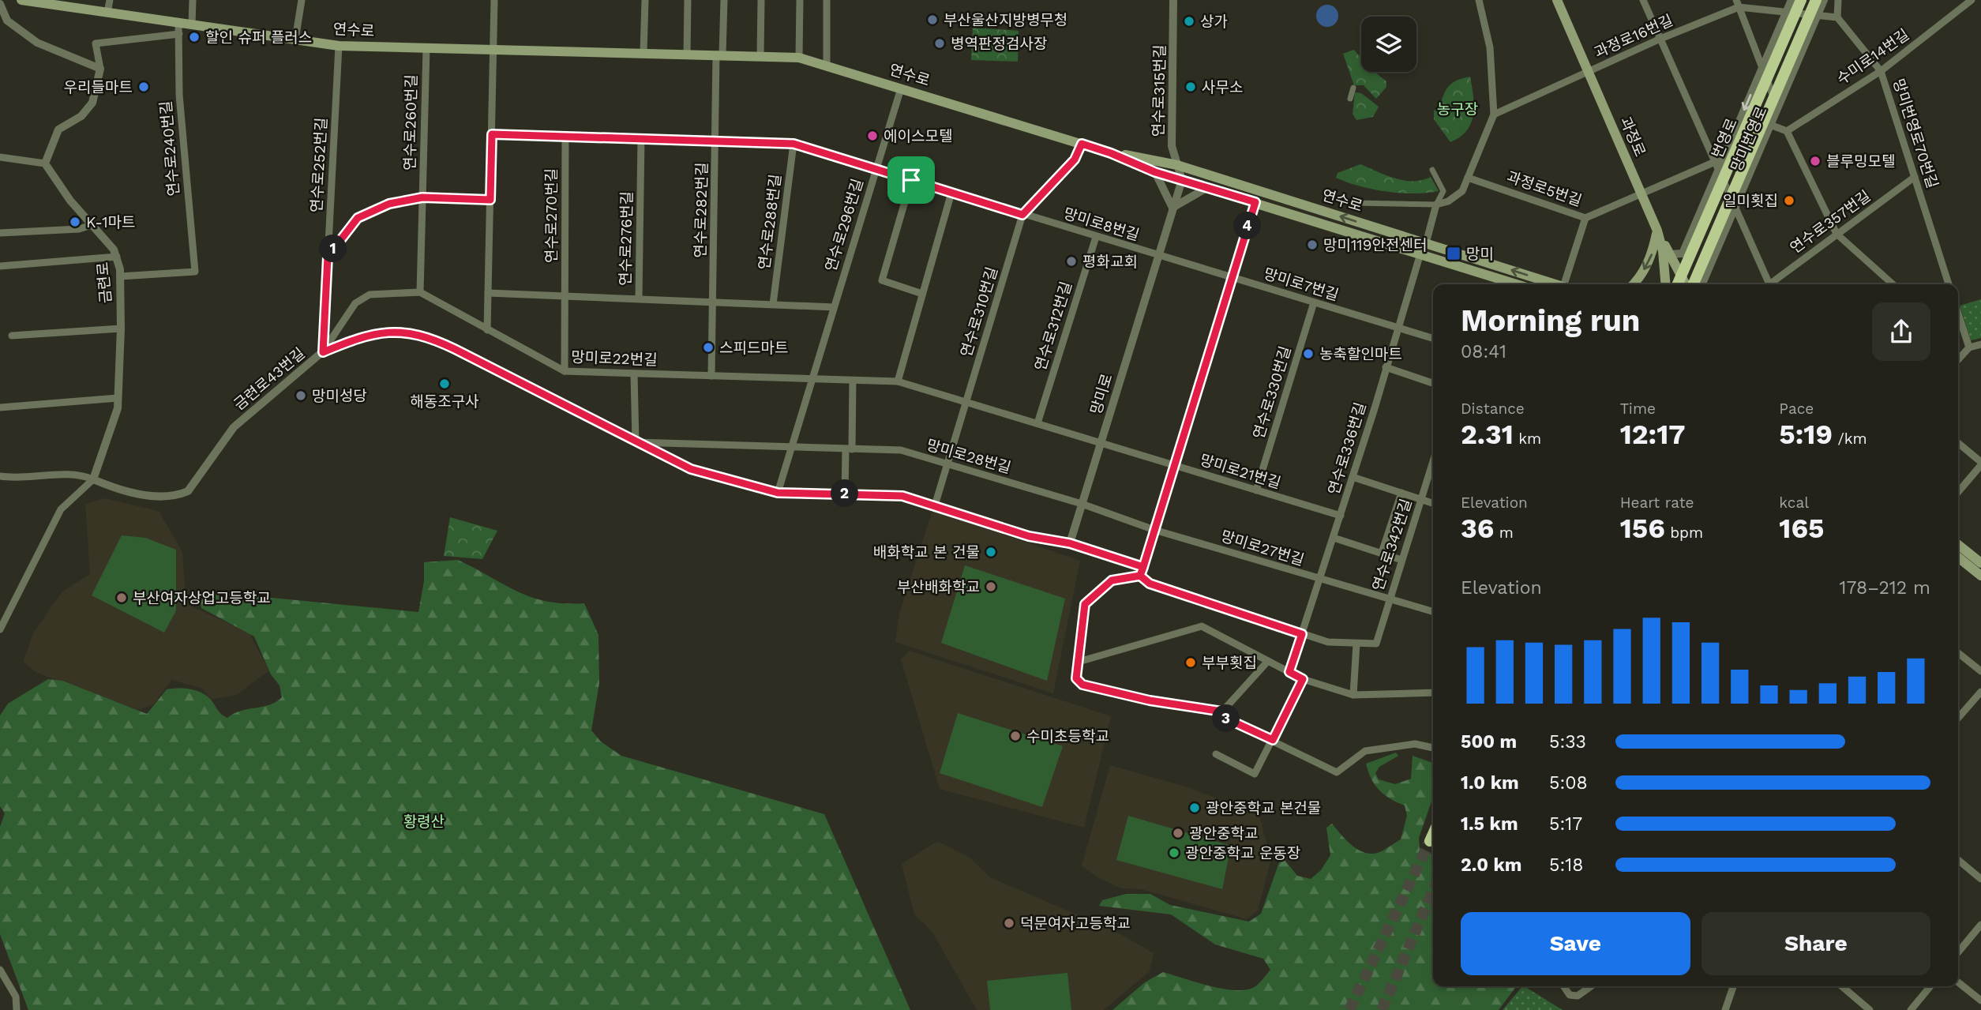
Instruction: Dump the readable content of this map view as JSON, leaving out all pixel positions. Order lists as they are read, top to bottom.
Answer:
{
  "streets": {
    "highway": ["번영로"],
    "main road": ["연수로", "과정로"],
    "street": [
      "과정로16번길",
      "수미로14번길",
      "연수로315번길",
      "연수로260번길",
      "망미번영로70번길",
      "망미번영로",
      "연수로240번길",
      "연수로252번길",
      "과정로5번길",
      "연수로282번길",
      "연수로270번길",
      "연수로288번길",
      "연수로357번길",
      "망미로8번길",
      "연수로296번길",
      "연수로276번길",
      "금련로",
      "망미로7번길",
      "연수로310번길",
      "연수로312번길",
      "망미로22번길",
      "금련로43번길",
      "연수로330번길",
      "망미로",
      "연수로336번길",
      "망미로28번길",
      "망미로21번길",
      "연수로342번길",
      "망미로27번길"
    ]
  },
  "crossings": [
    ["연수로", "연수로315번길"],
    ["연수로", "연수로260번길"],
    ["연수로", "연수로240번길"],
    ["연수로", "연수로252번길"],
    ["연수로", "과정로5번길"],
    ["연수로", "연수로282번길"],
    ["연수로", "연수로296번길"],
    ["연수로", "연수로310번길"],
    ["연수로", "망미로"],
    ["연수로", "연수로336번길"],
    ["과정로16번길", "과정로"],
    ["과정로16번길", "망미번영로"],
    ["수미로14번길", "망미번영로70번길"],
    ["연수로315번길", "망미로"],
    ["연수로260번길", "망미로22번길"],
    ["망미번영로70번길", "연수로357번길"],
    ["과정로", "과정로5번길"],
    ["망미번영로", "과정로5번길"],
    ["연수로240번길", "금련로"],
    ["연수로252번길", "금련로43번길"],
    ["연수로282번길", "망미로8번길"],
    ["연수로282번길", "망미로22번길"],
    ["연수로270번길", "망미로8번길"],
    ["연수로270번길", "연수로276번길"],
    ["연수로270번길", "망미로22번길"],
    ["연수로288번길", "망미로8번길"],
    ["망미로8번길", "연수로296번길"],
    ["망미로8번길", "연수로276번길"],
    ["망미로8번길", "망미로7번길"],
    ["망미로8번길", "연수로310번길"],
    ["망미로8번길", "연수로312번길"],
    ["망미로8번길", "망미로"],
    ["연수로296번길", "망미로22번길"],
    ["연수로296번길", "금련로43번길"],
    ["연수로296번길", "망미로28번길"],
    ["금련로", "금련로43번길"],
    ["망미로7번길", "연수로330번길"],
    ["망미로7번길", "망미로"],
    ["망미로7번길", "연수로336번길"],
    ["연수로310번길", "망미로22번길"],
    ["연수로310번길", "금련로43번길"],
    ["연수로310번길", "망미로28번길"],
    ["연수로312번길", "망미로22번길"],
    ["망미로22번길", "망미로"],
    ["망미로22번길", "망미로21번길"],
    ["금련로43번길", "망미로"],
    ["금련로43번길", "망미로28번길"],
    ["연수로330번길", "망미로21번길"],
    ["망미로", "망미로28번길"],
    ["망미로", "망미로21번길"],
    ["망미로", "망미로27번길"],
    ["연수로336번길", "망미로21번길"],
    ["연수로336번길", "망미로27번길"],
    ["망미로28번길", "망미로27번길"],
    ["연수로342번길", "망미로27번길"]
  ],
  "parks": ["농구장", "황령산"],
  "places": {
    "other": [
      "부산울산지방병무청",
      "상가",
      "할인 슈퍼 플러스",
      "병역판정검사장",
      "우리들마트",
      "사무소",
      "에이스모텔",
      "블루밍모텔",
      "일미횟집",
      "K-1마트",
      "망미119안전센터",
      "평화교회",
      "스피드마트",
      "농축할인마트",
      "해동조구사",
      "망미성당",
      "배화학교 본 건물",
      "부산배화학교",
      "부산여자상업고등학교",
      "부부횟집",
      "수미초등학교",
      "광안중학교 본건물",
      "광안중학교",
      "광안중학교 운동장",
      "덕문여자고등학교"
    ],
    "transit": ["망미"]
  },
  "page": {
    "pins": [
      "4",
      "1",
      "2",
      "3"
    ],
    "heading": ["Morning run", "08:41"],
    "stats": [
      ["Distance", "2.31 km"],
      ["Time", "12:17"],
      ["Pace", "5:19 /km"],
      ["Elevation", "36 m"],
      ["Heart rate", "156 bpm"],
      ["kcal", "165"]
    ],
    "chart": ["Elevation", "178–212 m"],
    "list": [
      {
        "name": "500 m",
        "note": "5:33"
      },
      {
        "name": "1.0 km",
        "note": "5:08"
      },
      {
        "name": "1.5 km",
        "note": "5:17"
      },
      {
        "name": "2.0 km",
        "note": "5:18"
      }
    ],
    "buttons": ["Save", "Share"]
  }
}
